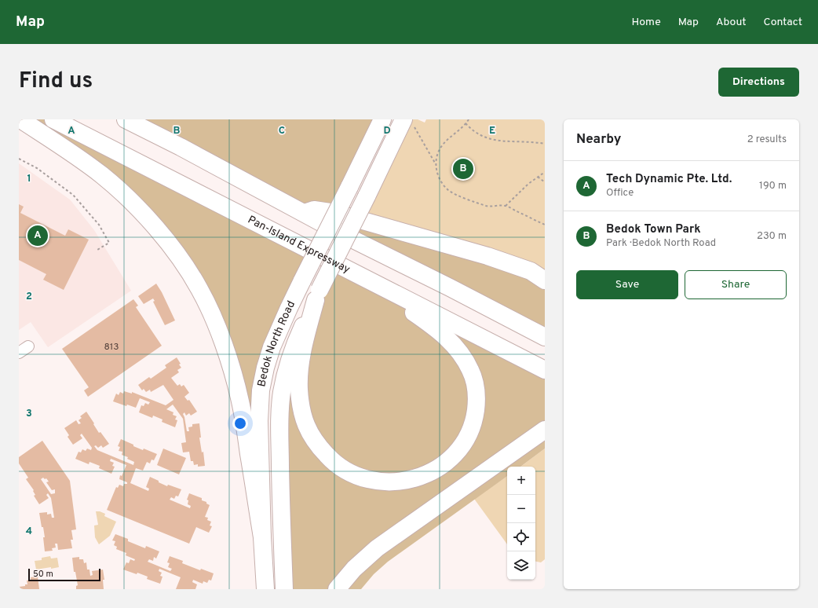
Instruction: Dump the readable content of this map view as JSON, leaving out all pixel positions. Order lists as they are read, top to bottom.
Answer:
{
  "streets": {
    "main road": ["Pan-Island Expressway", "Bedok North Road"]
  },
  "house_numbers": ["813"],
  "scale_bar": "50 m",
  "page": {
    "header": "Map",
    "nav": [
      "Home",
      "Map",
      "About",
      "Contact"
    ],
    "title": "Find us",
    "buttons": [
      "Directions",
      ["Save", "Share"]
    ],
    "heading": ["Nearby", "2 results"],
    "pins": ["B", "A"],
    "list": [
      {
        "mark": "A",
        "name": "Tech Dynamic Pte. Ltd.",
        "note": "Office",
        "value": "190 m"
      },
      {
        "mark": "B",
        "name": "Bedok Town Park",
        "note": "Park · Bedok North Road",
        "value": "230 m"
      }
    ],
    "map_buttons": ["+", "−"],
    "scale": "50 m"
  },
  "grid": {
    "columns": [
      "A",
      "B",
      "C",
      "D",
      "E"
    ],
    "rows": [
      "1",
      "2",
      "3",
      "4"
    ]
  }
}
